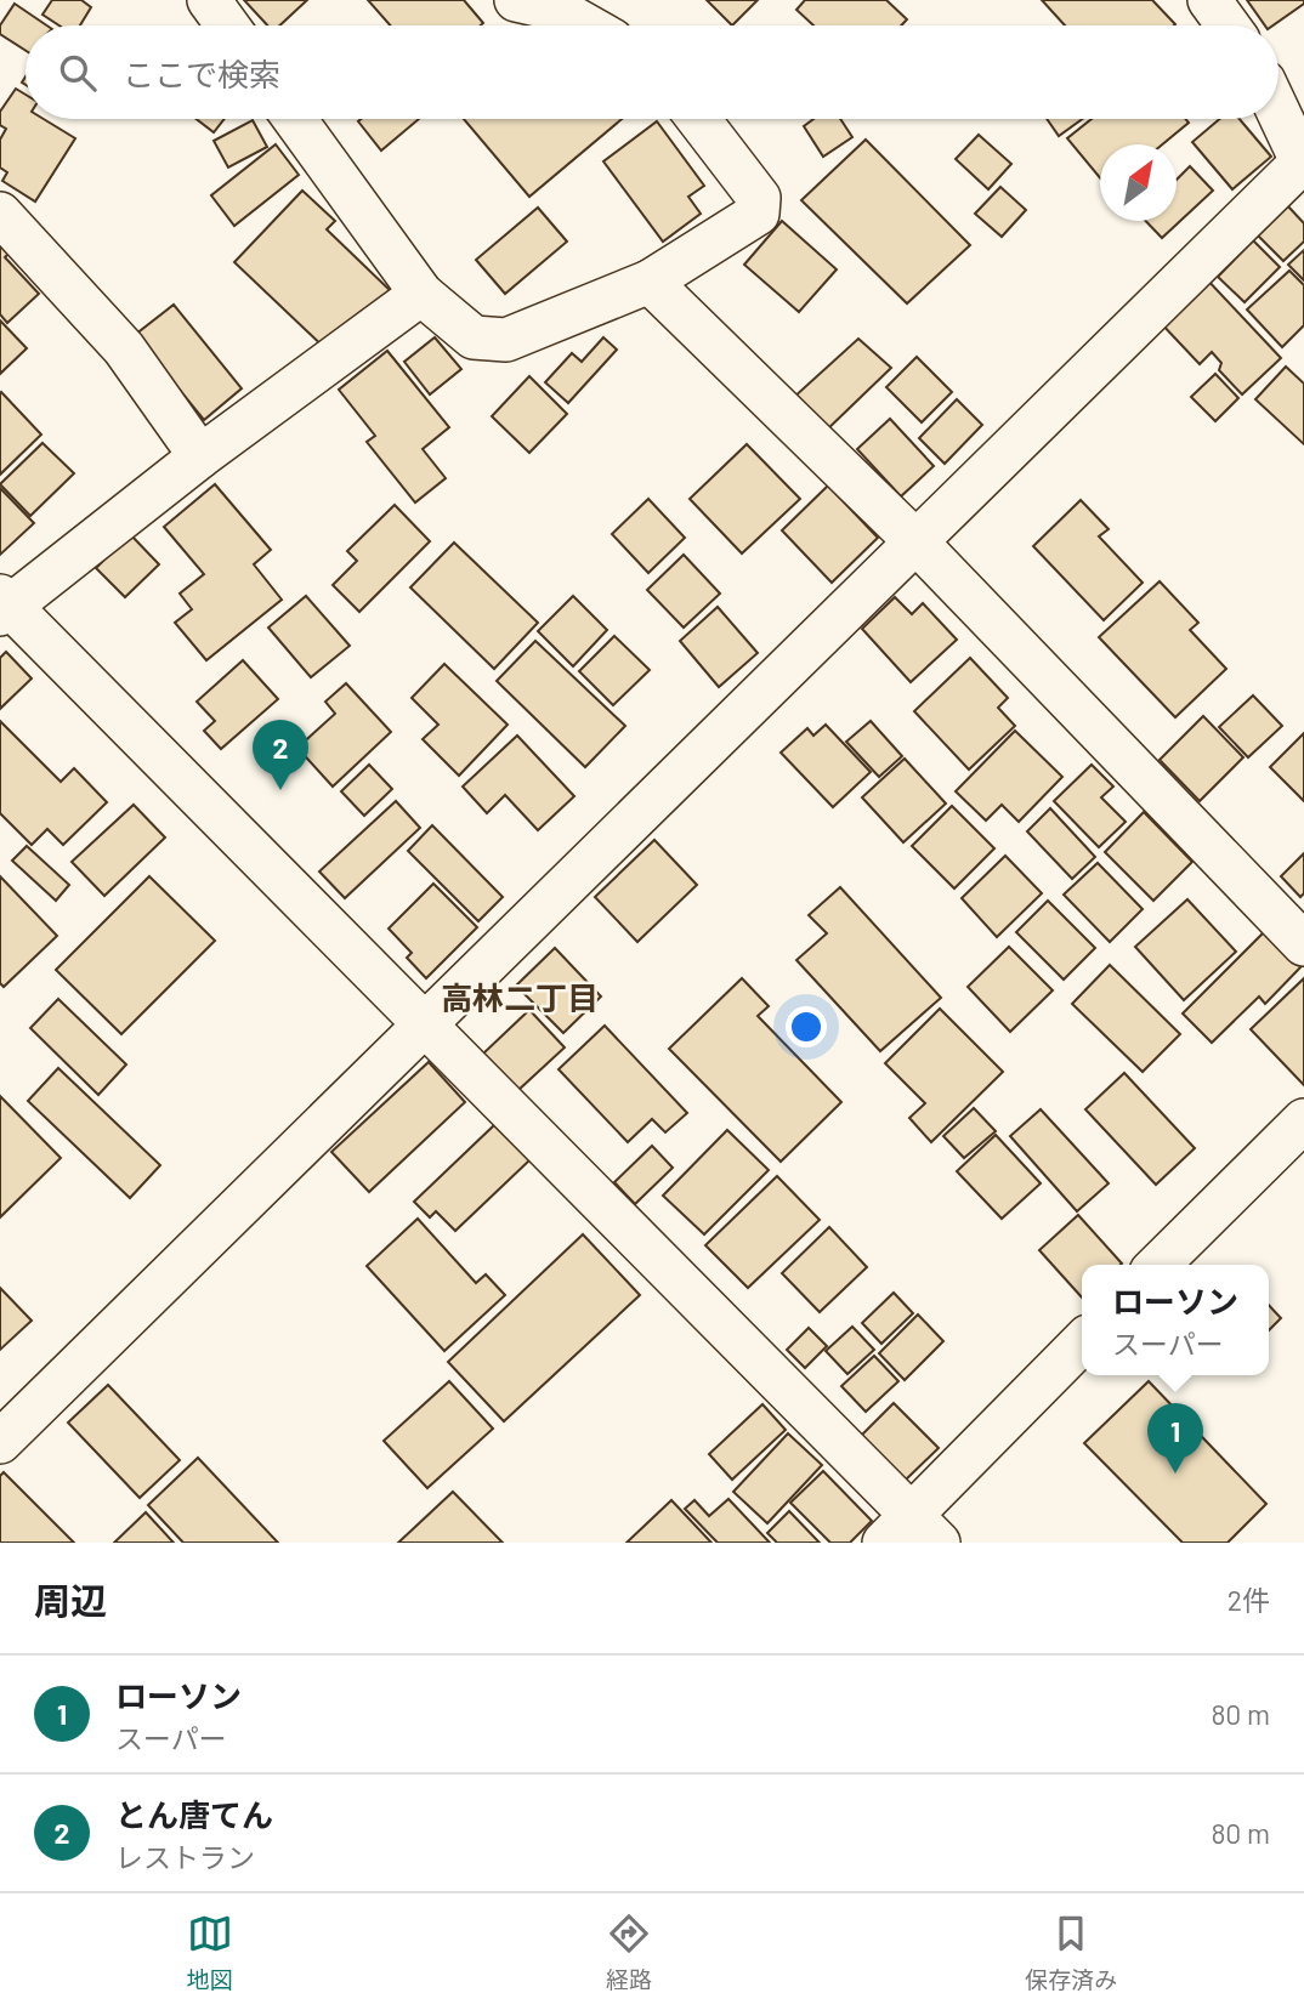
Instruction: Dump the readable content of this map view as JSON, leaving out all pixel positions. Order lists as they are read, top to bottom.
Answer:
{
  "districts": ["高林二丁目"],
  "north": "top right",
  "page": {
    "search": "ここで検索",
    "pins": ["2", "1"],
    "popup": ["ローソン", "スーパー"],
    "heading": ["周辺", "2件"],
    "list": [
      {
        "mark": "1",
        "name": "ローソン",
        "note": "スーパー",
        "value": "80 m"
      },
      {
        "mark": "2",
        "name": "とん唐てん",
        "note": "レストラン",
        "value": "80 m"
      }
    ],
    "nav": ["地図", "経路", "保存済み"]
  }
}
